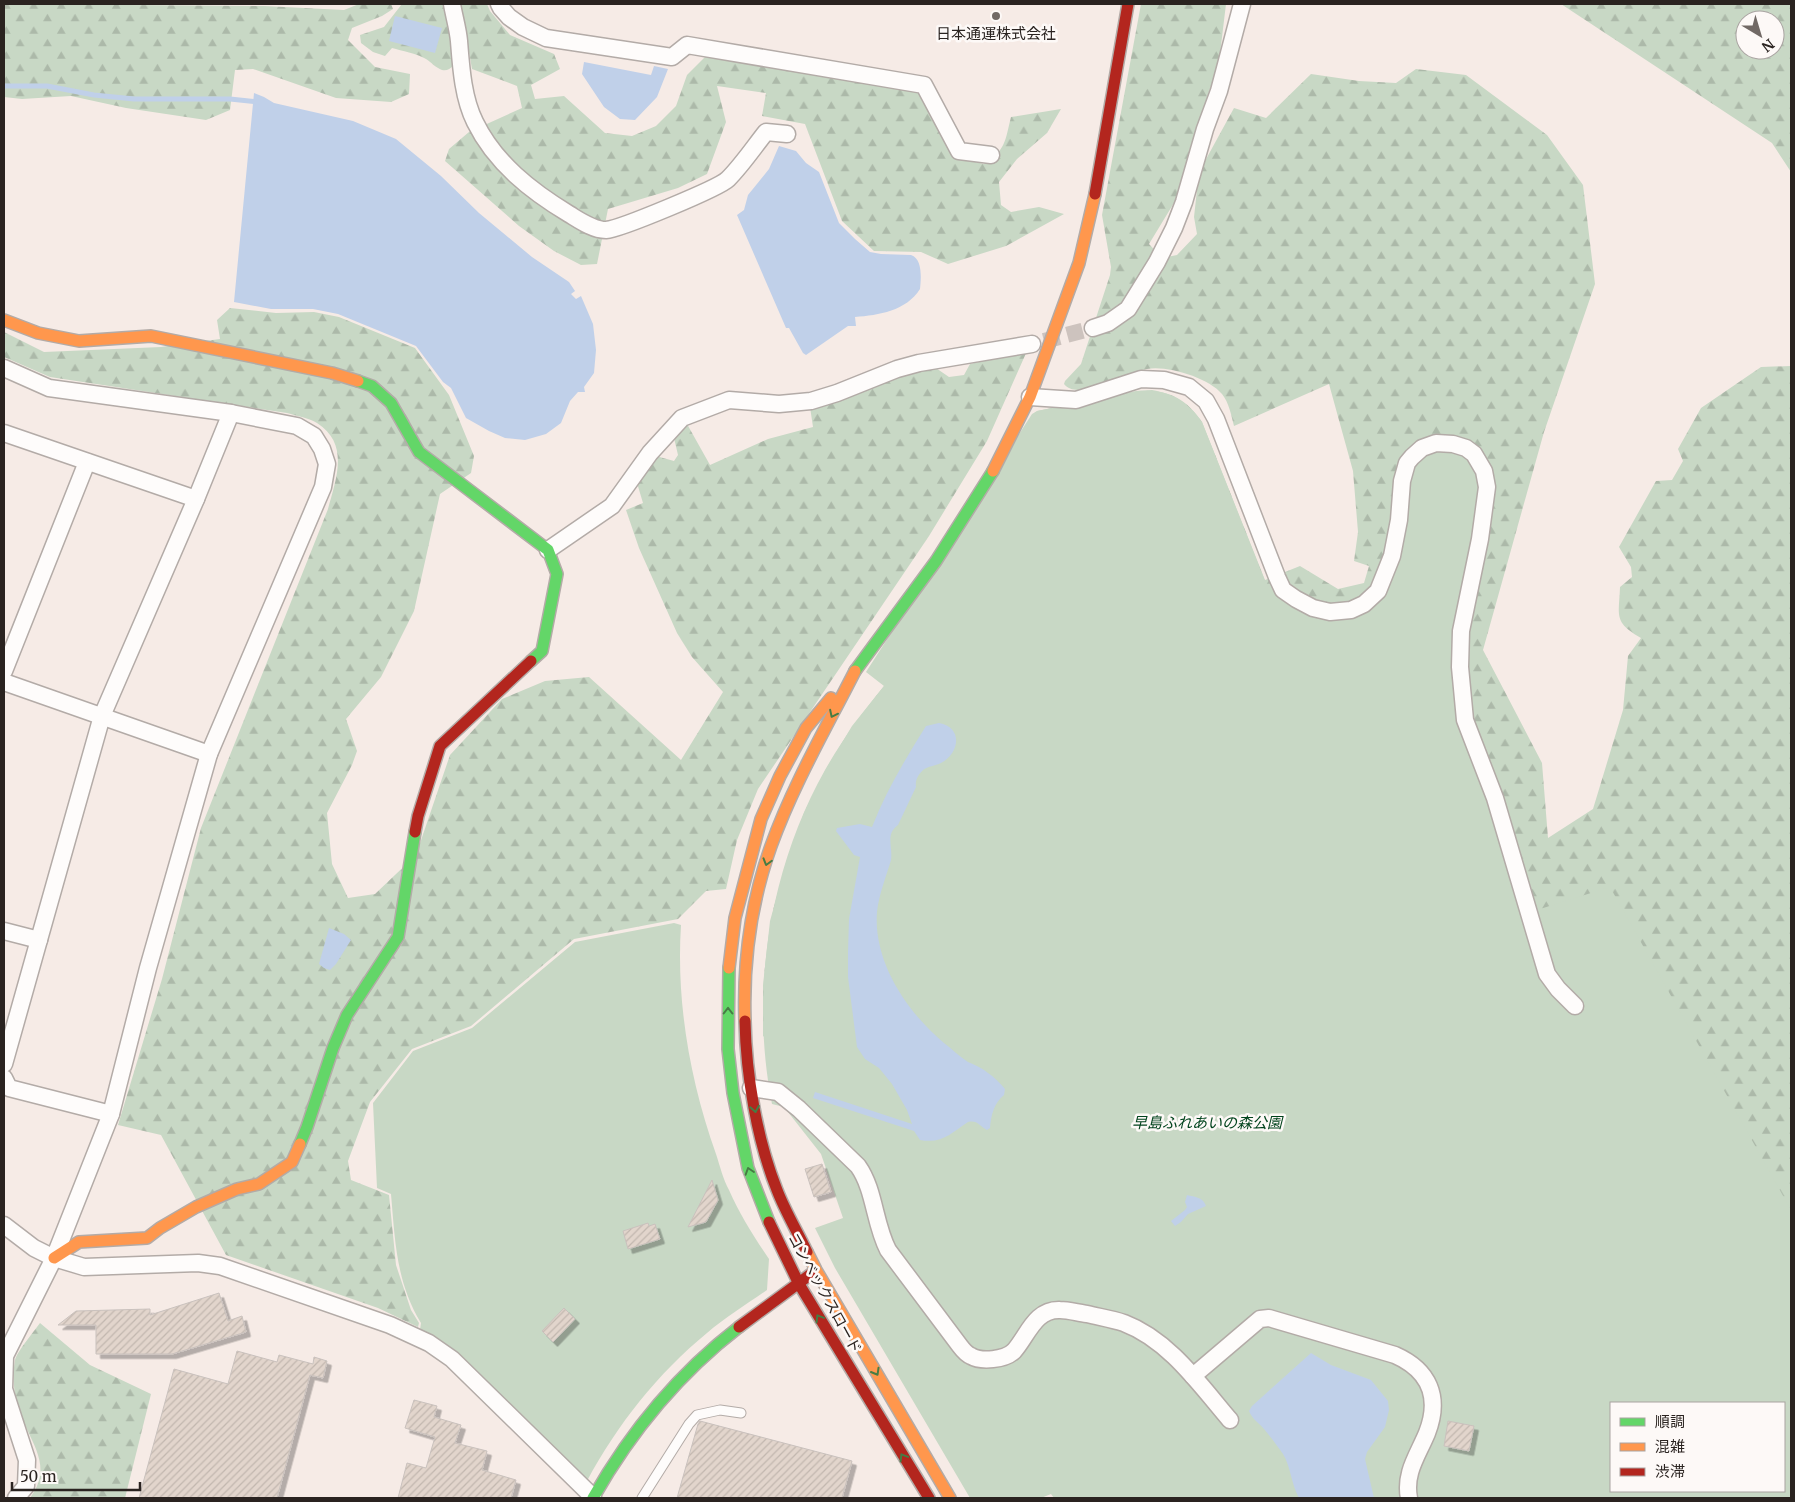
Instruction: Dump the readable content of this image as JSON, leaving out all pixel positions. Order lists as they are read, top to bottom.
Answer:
{
  "streets": {
    "street": ["コンベックスロード"]
  },
  "parks": ["早島ふれあいの森公園"],
  "places": ["日本通運株式会社"],
  "legend": ["順調", "混雑", "渋滞"],
  "scale_bar": "50 m",
  "north": "bottom right"
}
